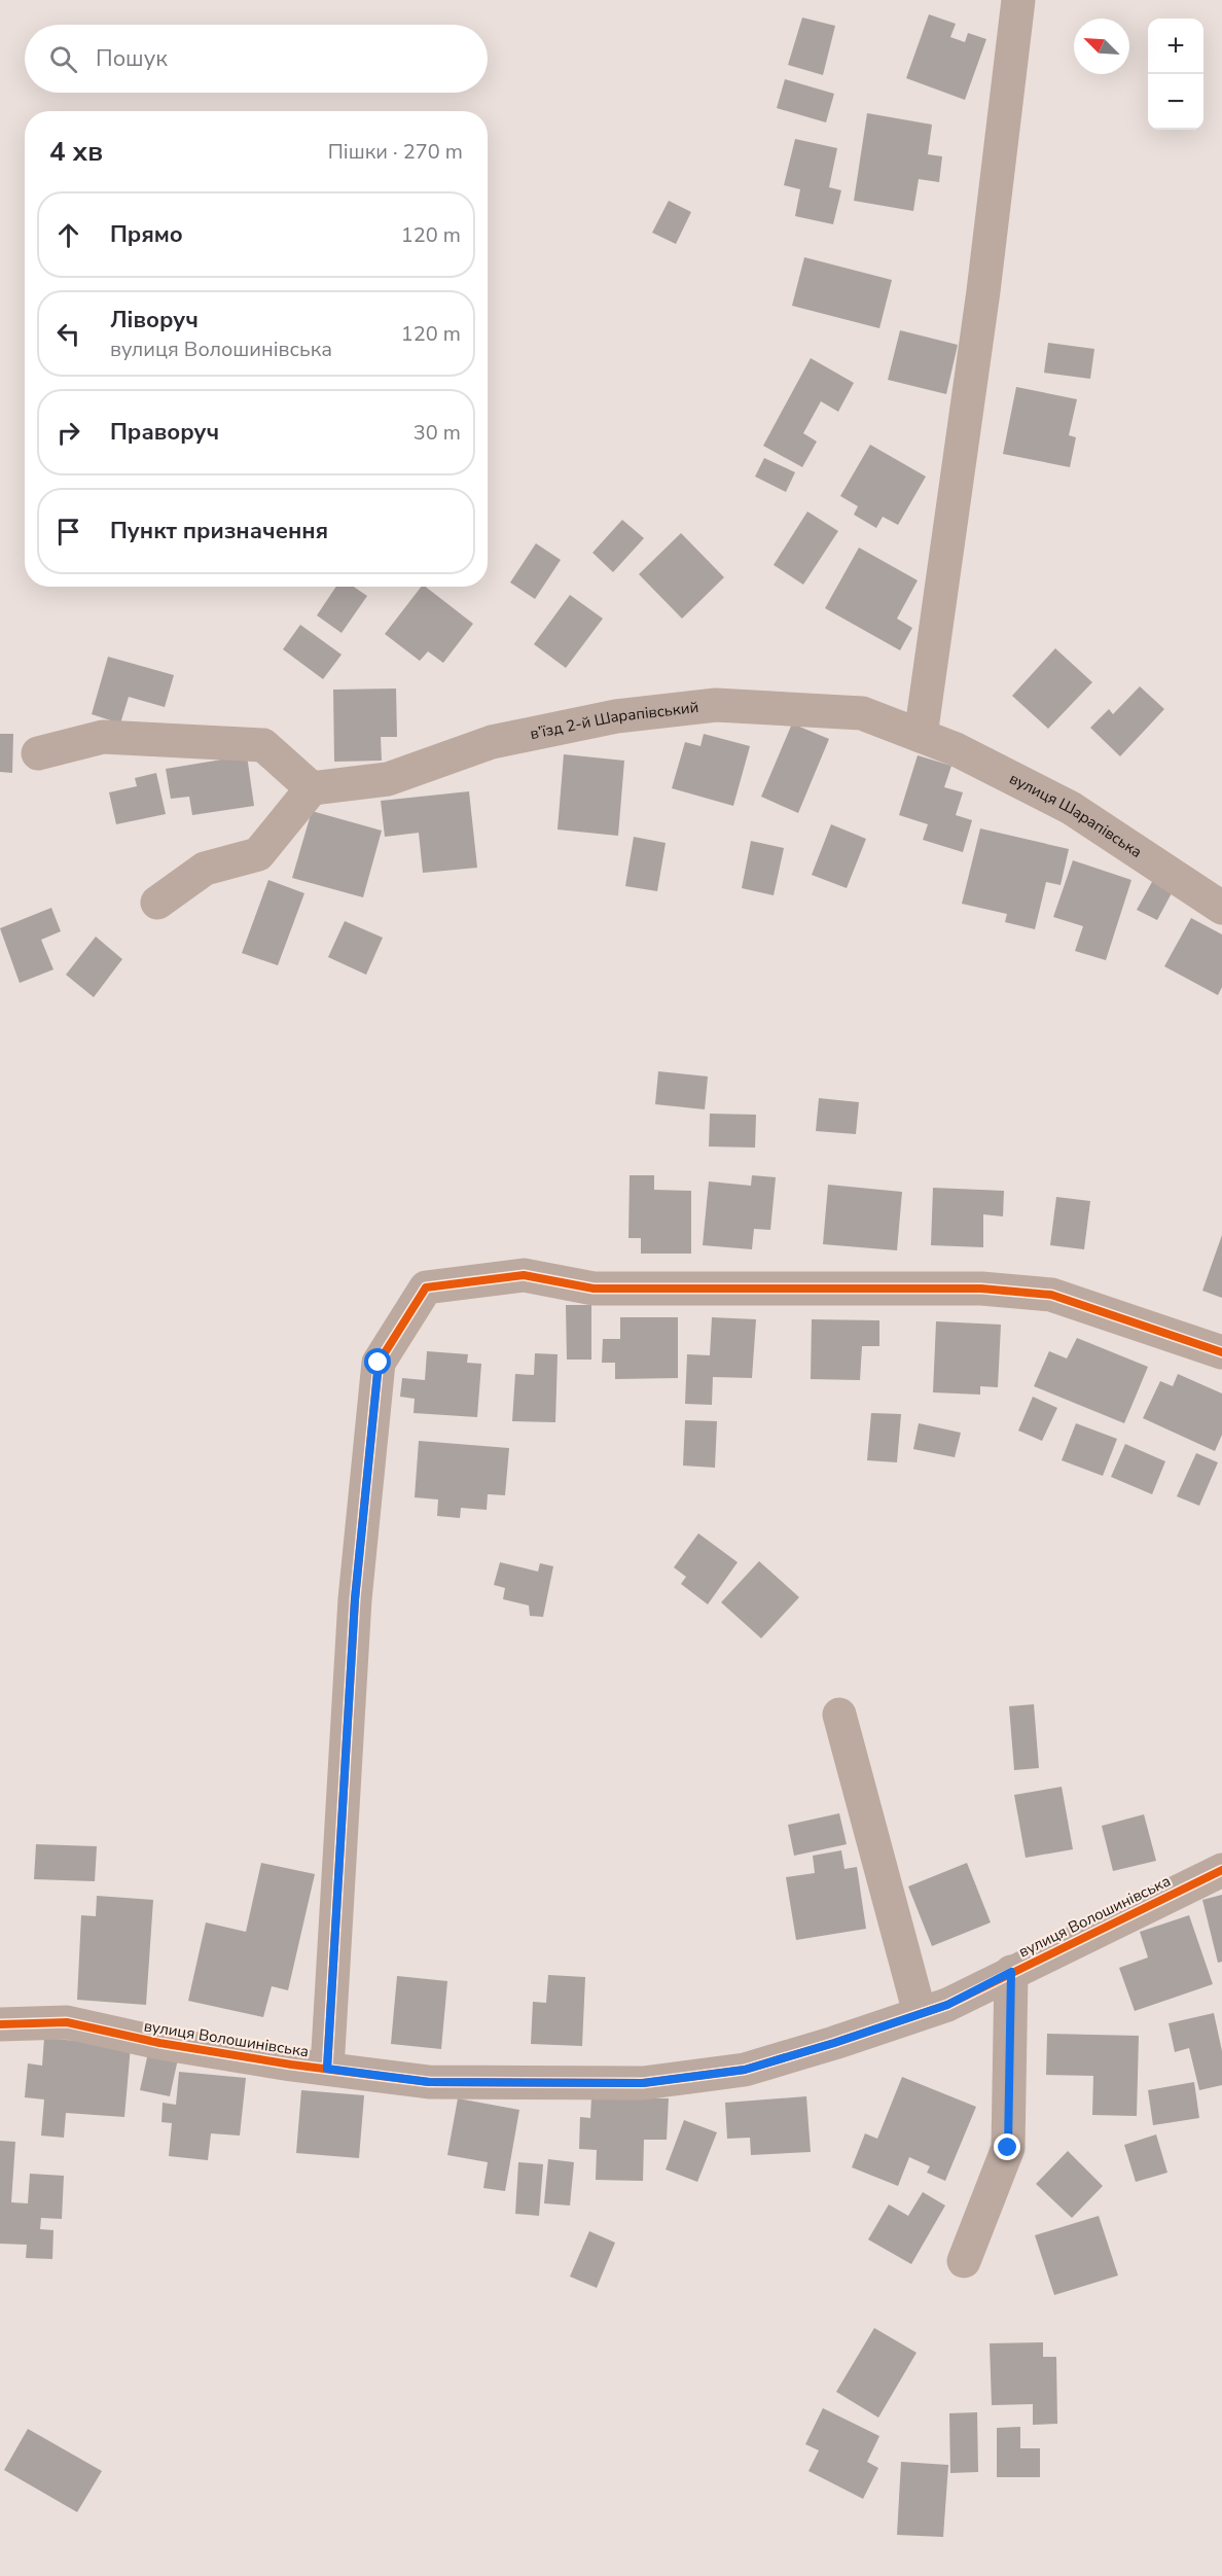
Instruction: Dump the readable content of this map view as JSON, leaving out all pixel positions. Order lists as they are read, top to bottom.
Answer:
{
  "streets": {
    "street": ["в’їзд 2-й Шарапівський", "вулиця Шарапівська", "вулиця Волошинівська"]
  },
  "crossings": [
    ["в’їзд 2-й Шарапівський", "вулиця Шарапівська"]
  ],
  "north": "top left",
  "page": {
    "map_buttons": ["+", "−"],
    "search": "Пошук",
    "heading": ["4 хв", "Пішки · 270 m"],
    "list": [
      ["Прямо", "120 m"],
      ["Ліворуч", "вулиця Волошинівська", "120 m"],
      ["Праворуч", "30 m"],
      "Пункт призначення"
    ]
  }
}
